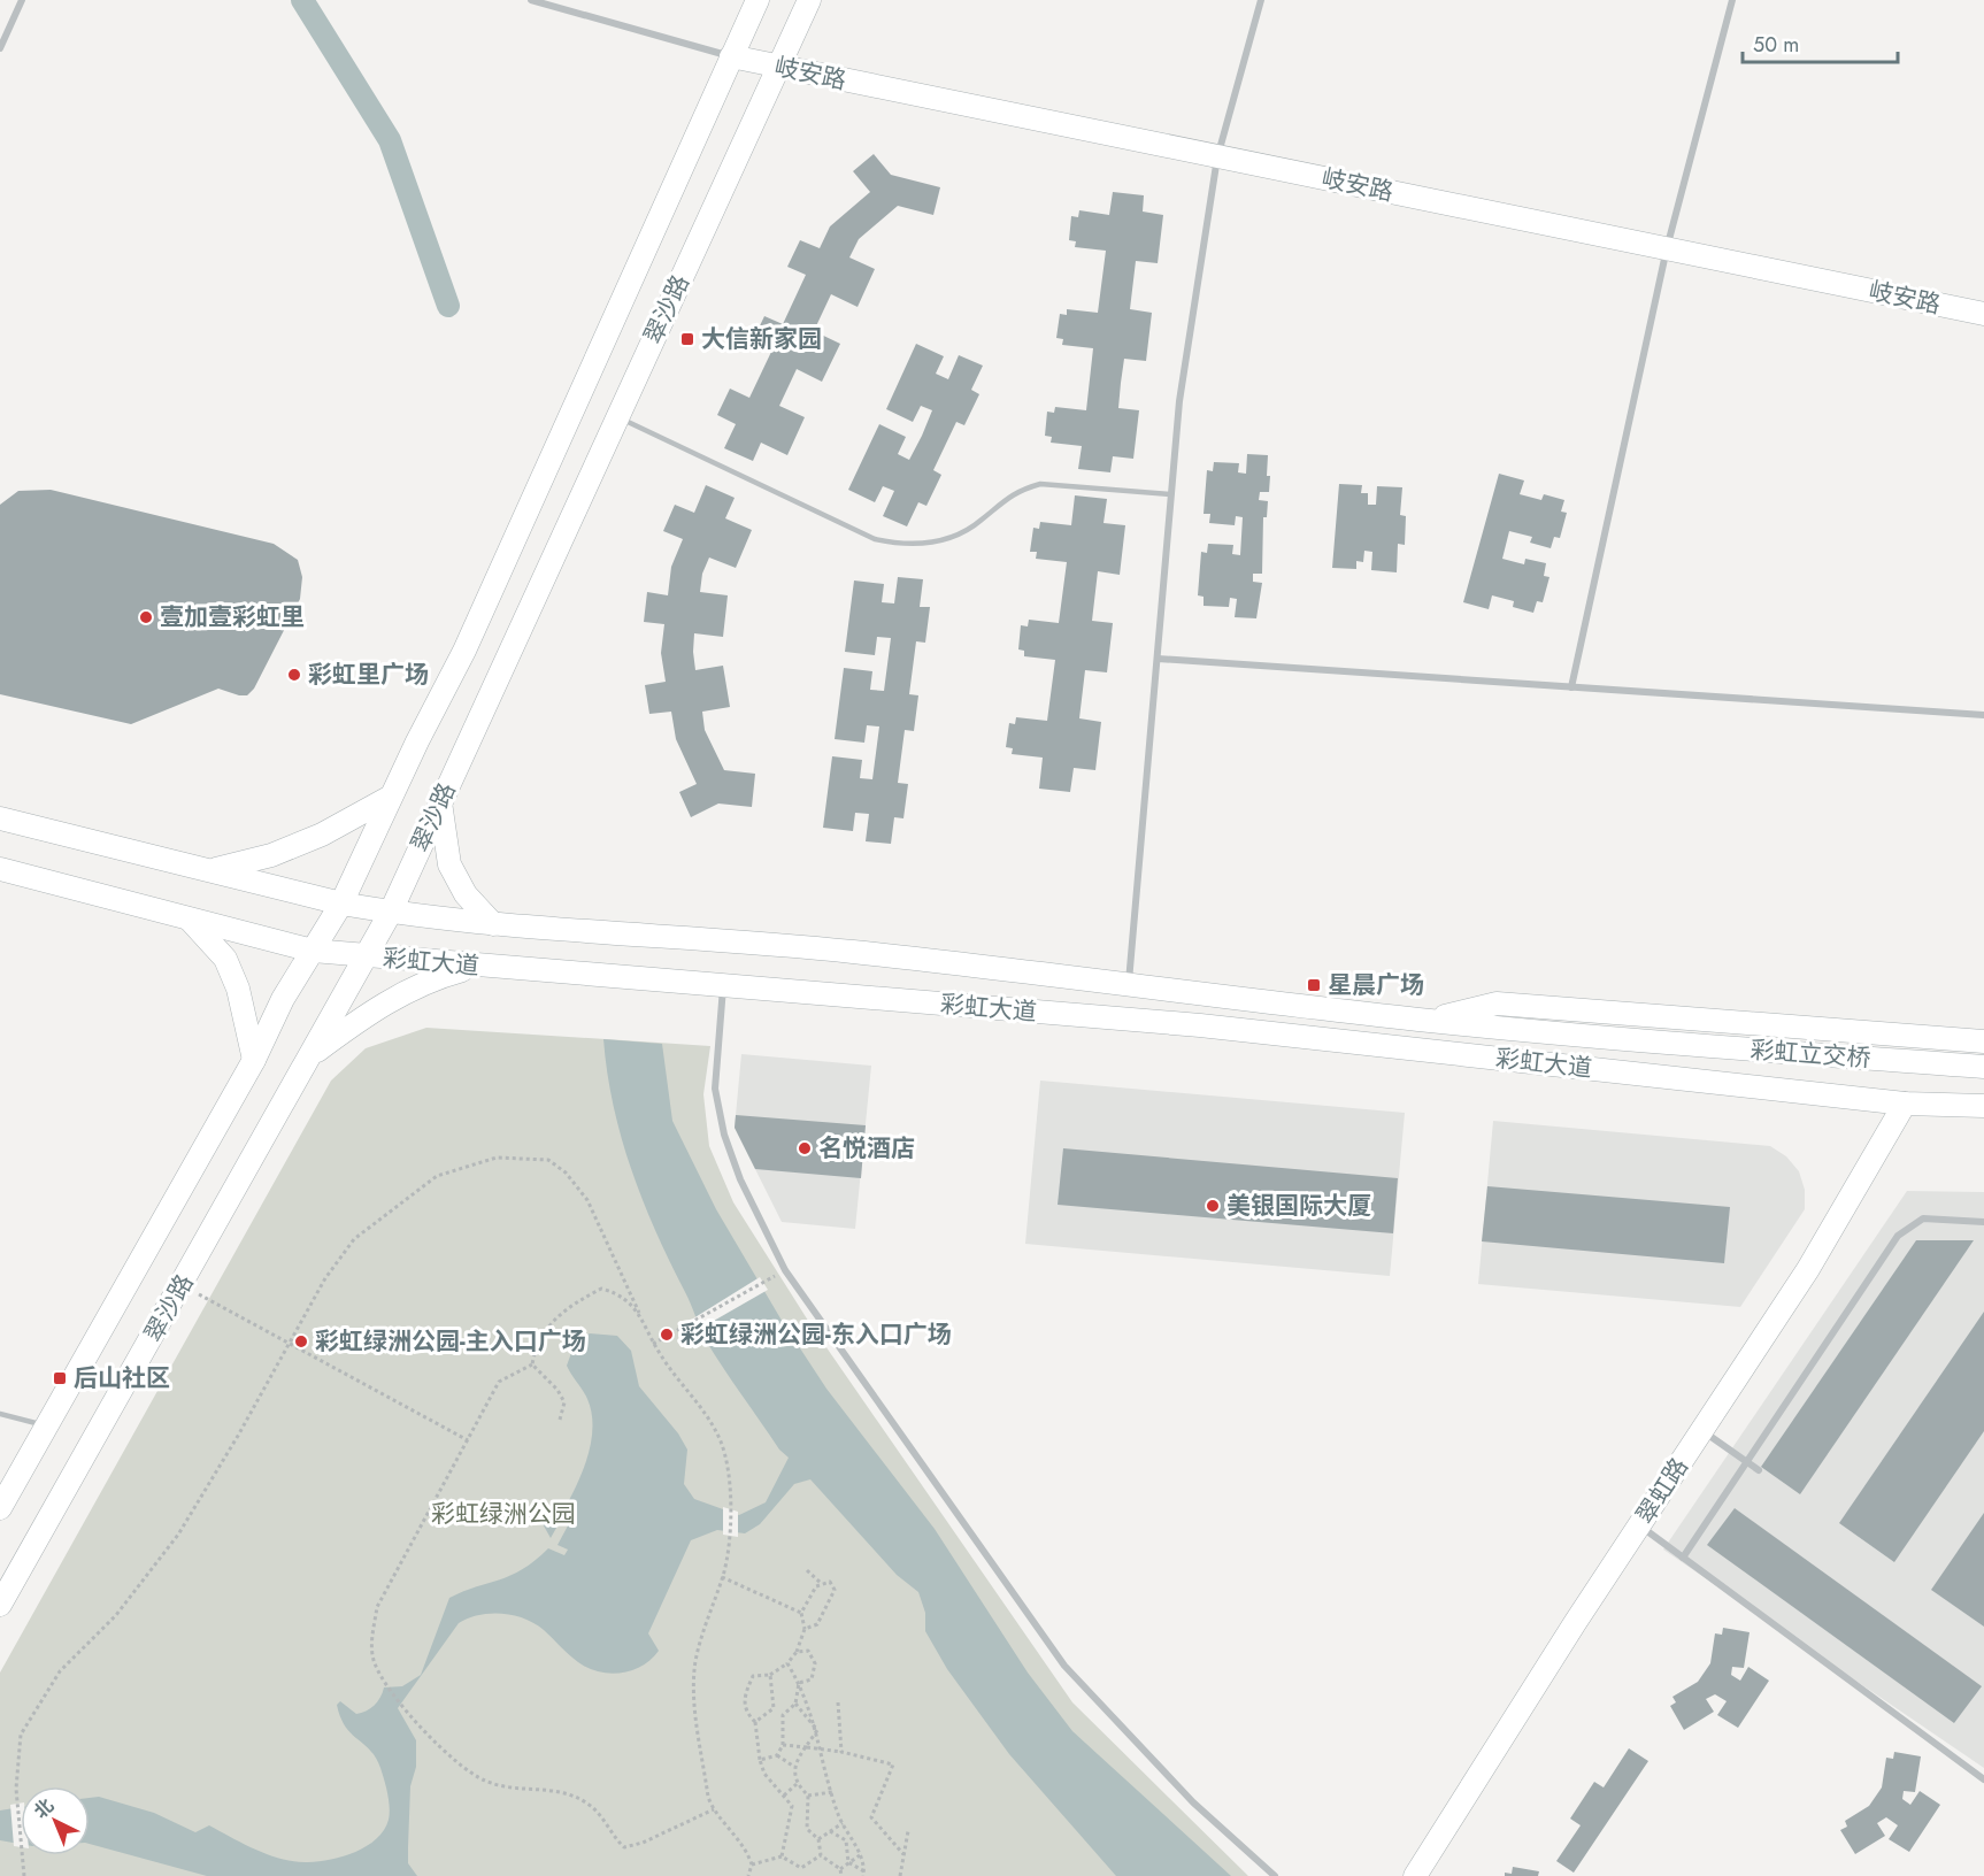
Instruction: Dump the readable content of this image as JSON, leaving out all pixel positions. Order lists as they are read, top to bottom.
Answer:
{
  "streets": {
    "main road": [
      "岐安路",
      "翠沙路",
      "彩虹大道",
      "彩虹立交桥",
      "翠虹路"
    ]
  },
  "crossings": [
    ["岐安路", "翠沙路"],
    ["翠沙路", "彩虹大道"],
    ["彩虹大道", "彩虹立交桥"],
    ["彩虹大道", "翠虹路"]
  ],
  "parks": ["彩虹绿洲公园"],
  "places": {
    "transit": ["大信新家园", "星晨广场", "后山社区"],
    "other": [
      "壹加壹彩虹里",
      "彩虹里广场",
      "名悦酒店",
      "美银国际大厦",
      "彩虹绿洲公园-东入口广场",
      "彩虹绿洲公园-主入口广场"
    ]
  },
  "scale_bar": "50 m",
  "north": "top left"
}
